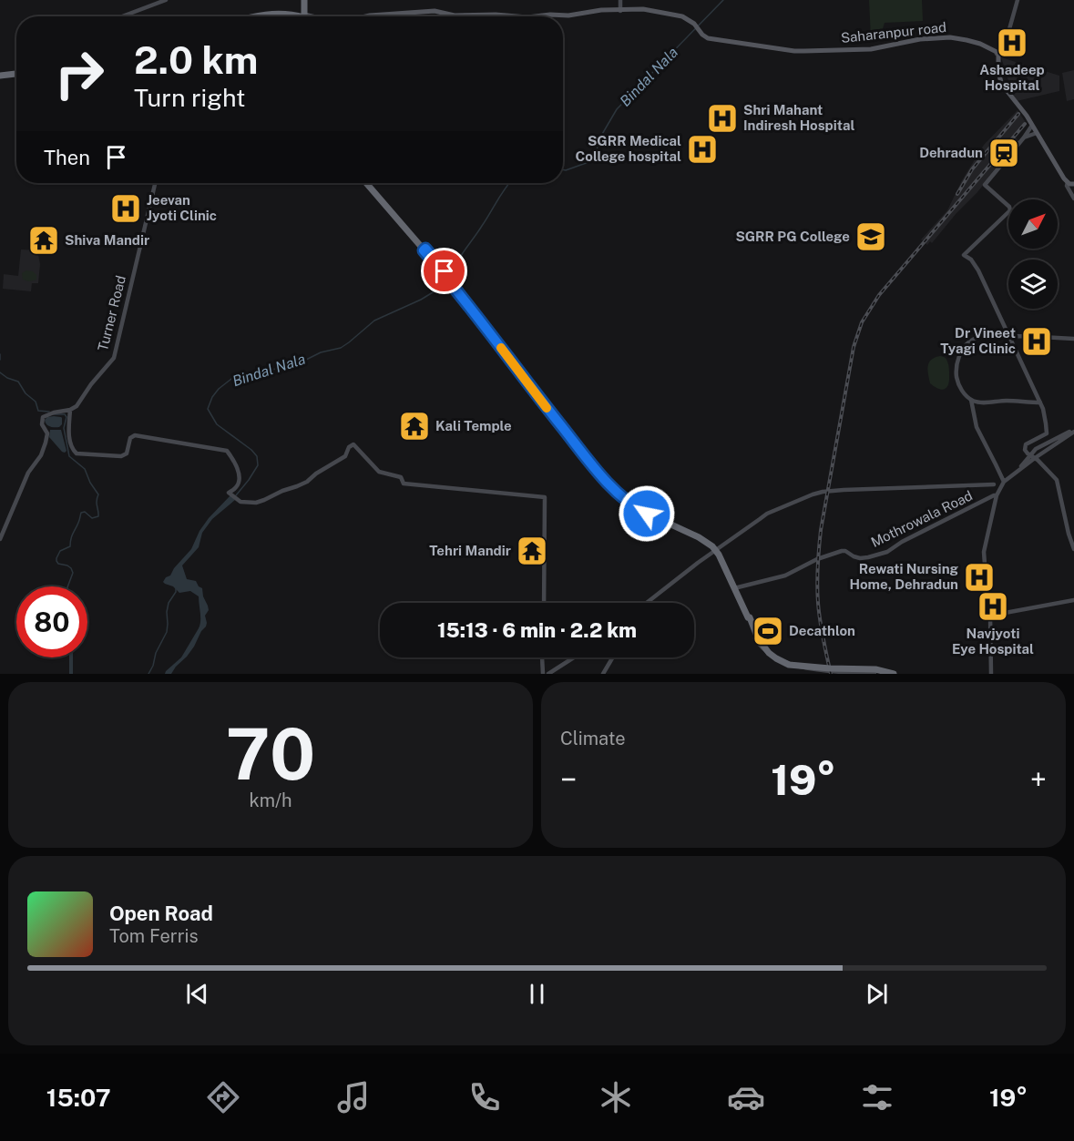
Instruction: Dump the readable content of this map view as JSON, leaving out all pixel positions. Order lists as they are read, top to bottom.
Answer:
{
  "streets": {
    "main road": ["Saharanpur road"],
    "street": ["Turner Road", "Mothrowala Road"]
  },
  "water": ["Bindal Nala"],
  "places": {
    "hospital": [
      "Ashadeep Hospital",
      "Shri Mahant Indiresh Hospital",
      "SGRR Medical College hospital",
      "Jeevan Jyoti Clinic",
      "Dr Vineet Tyagi Clinic",
      "Rewati Nursing Home, Dehradun",
      "Navjyoti Eye Hospital"
    ],
    "station": ["Dehradun"],
    "school or university": ["SGRR PG College"],
    "temple": ["Shiva Mandir", "Kali Temple", "Tehri Mandir"],
    "sports": ["Decathlon"]
  },
  "north": "top right",
  "page": {
    "turn": ["2.0 km", "Turn right"],
    "then": "Then",
    "limit": "80",
    "trip": "15:13 · 6 min · 2.2 km",
    "tile": [
      ["70", "km/h"],
      "Climate"
    ],
    "heat": ["−", "19°", "+"],
    "song": ["Open Road", "Tom Ferris"],
    "tabs": ["15:07", "19°"]
  }
}
